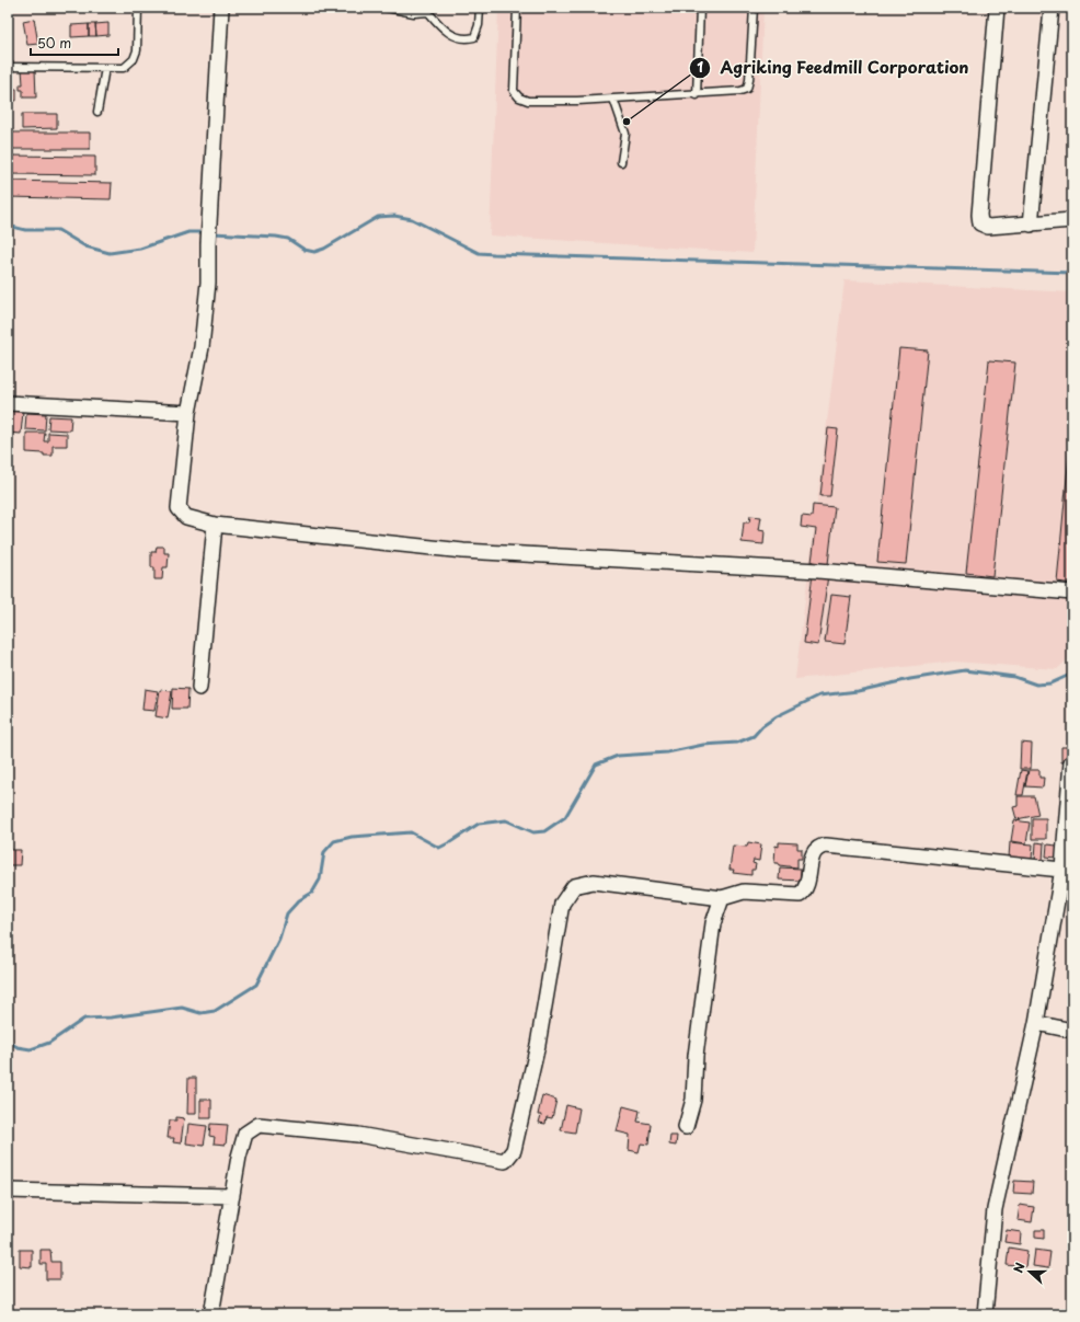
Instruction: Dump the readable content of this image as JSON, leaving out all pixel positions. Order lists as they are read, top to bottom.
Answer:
{
  "places": ["Agriking Feedmill Corporation"],
  "scale_bar": "50 m",
  "north": "left"
}
